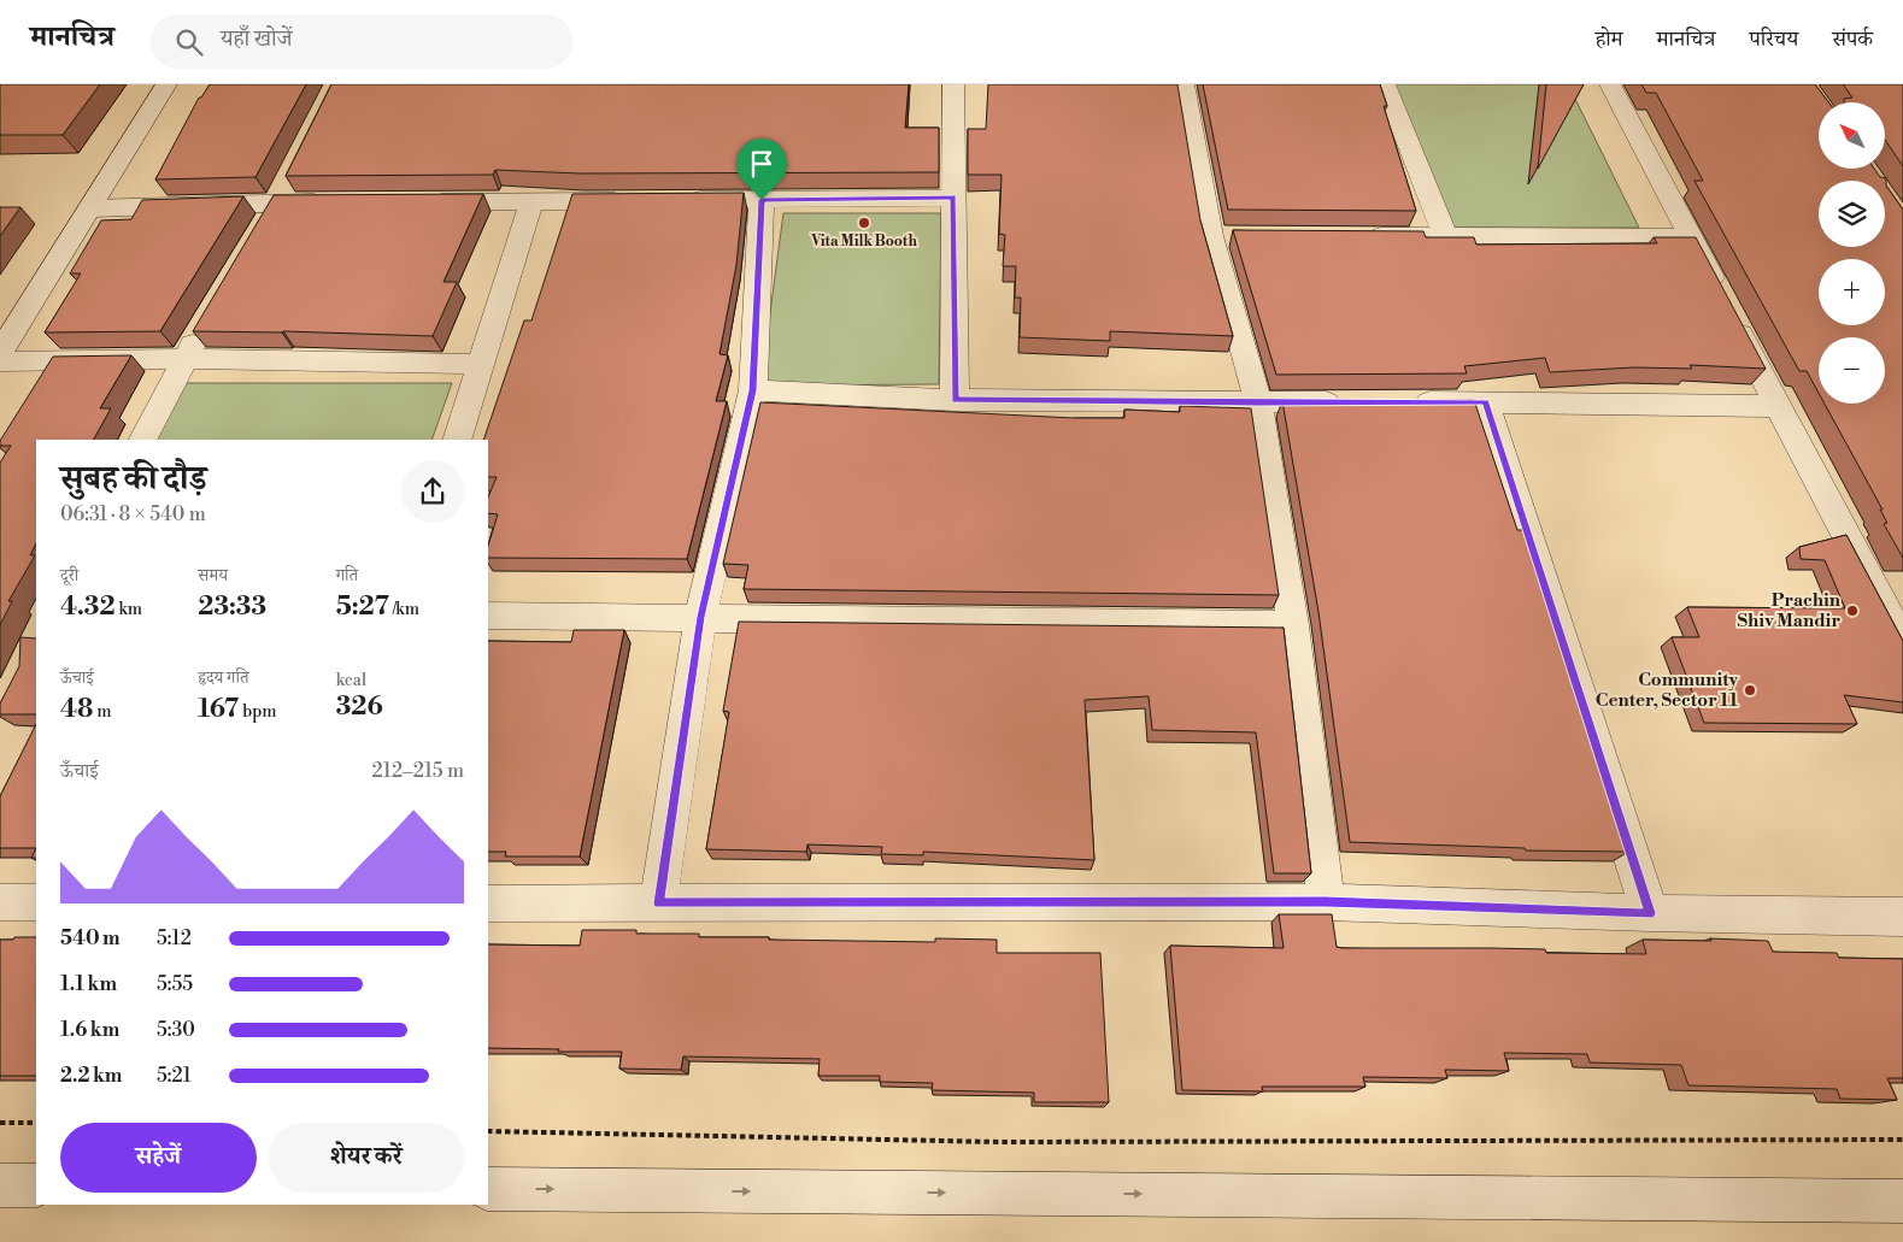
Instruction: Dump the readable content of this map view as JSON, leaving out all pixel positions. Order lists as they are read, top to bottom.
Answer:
{
  "places": ["Vita Milk Booth", "Prachin Shiv Mandir", "Community Center, Sector 11"],
  "north": "top left",
  "page": {
    "header": "मानचित्र",
    "search": "यहाँ खोजें",
    "nav": [
      "होम",
      "मानचित्र",
      "परिचय",
      "संपर्क"
    ],
    "map_buttons": ["+", "−"],
    "heading": ["सुबह की दौड़", "06:31 · 8 × 540 m"],
    "stats": [
      ["दूरी", "4.32 km"],
      ["समय", "23:33"],
      ["गति", "5:27 /km"],
      ["ऊँचाई", "48 m"],
      ["हृदय गति", "167 bpm"],
      ["kcal", "326"]
    ],
    "chart": ["ऊँचाई", "212–215 m"],
    "list": [
      {
        "name": "540 m",
        "note": "5:12"
      },
      {
        "name": "1.1 km",
        "note": "5:55"
      },
      {
        "name": "1.6 km",
        "note": "5:30"
      },
      {
        "name": "2.2 km",
        "note": "5:21"
      }
    ],
    "buttons": ["सहेजें", "शेयर करें"]
  }
}
